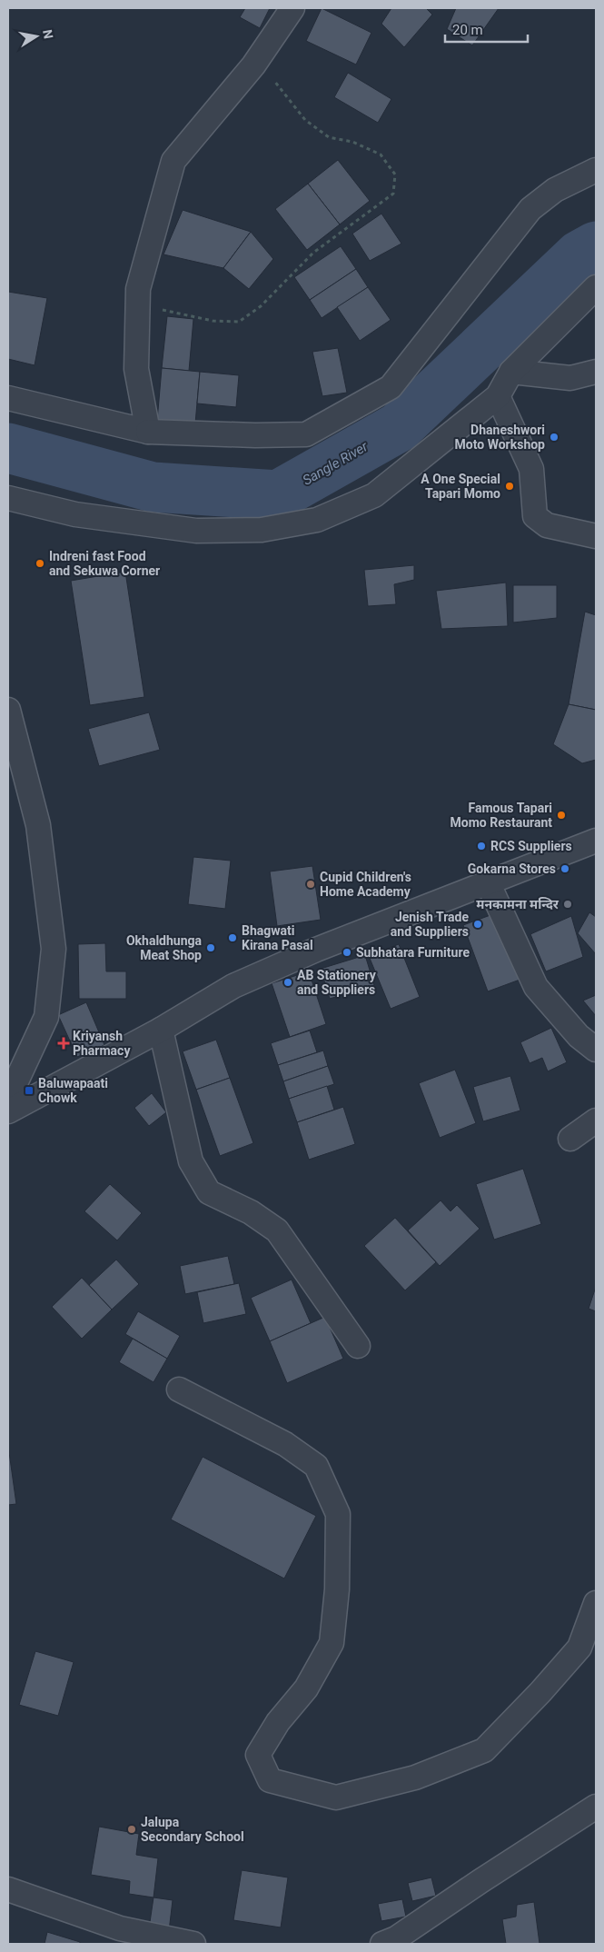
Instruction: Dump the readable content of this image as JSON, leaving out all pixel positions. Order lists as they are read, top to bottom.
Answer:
{
  "water": ["Sangle River"],
  "places": {
    "other": [
      "Dhaneshwori Moto Workshop",
      "A One Special Tapari Momo",
      "Indreni fast Food and Sekuwa Corner",
      "Famous Tapari Momo Restaurant",
      "RCS Suppliers",
      "Gokarna Stores",
      "Cupid Children's Home Academy",
      "मनकामना मन्दिर",
      "Jenish Trade and Suppliers",
      "Bhagwati Kirana Pasal",
      "Okhaldhunga Meat Shop",
      "Subhatara Furniture",
      "AB Stationery and Suppliers",
      "Jalupa Secondary School"
    ],
    "health": ["Kriyansh Pharmacy"],
    "transit": ["Baluwapaati Chowk"]
  },
  "scale_bar": "20 m",
  "north": "right"
}
